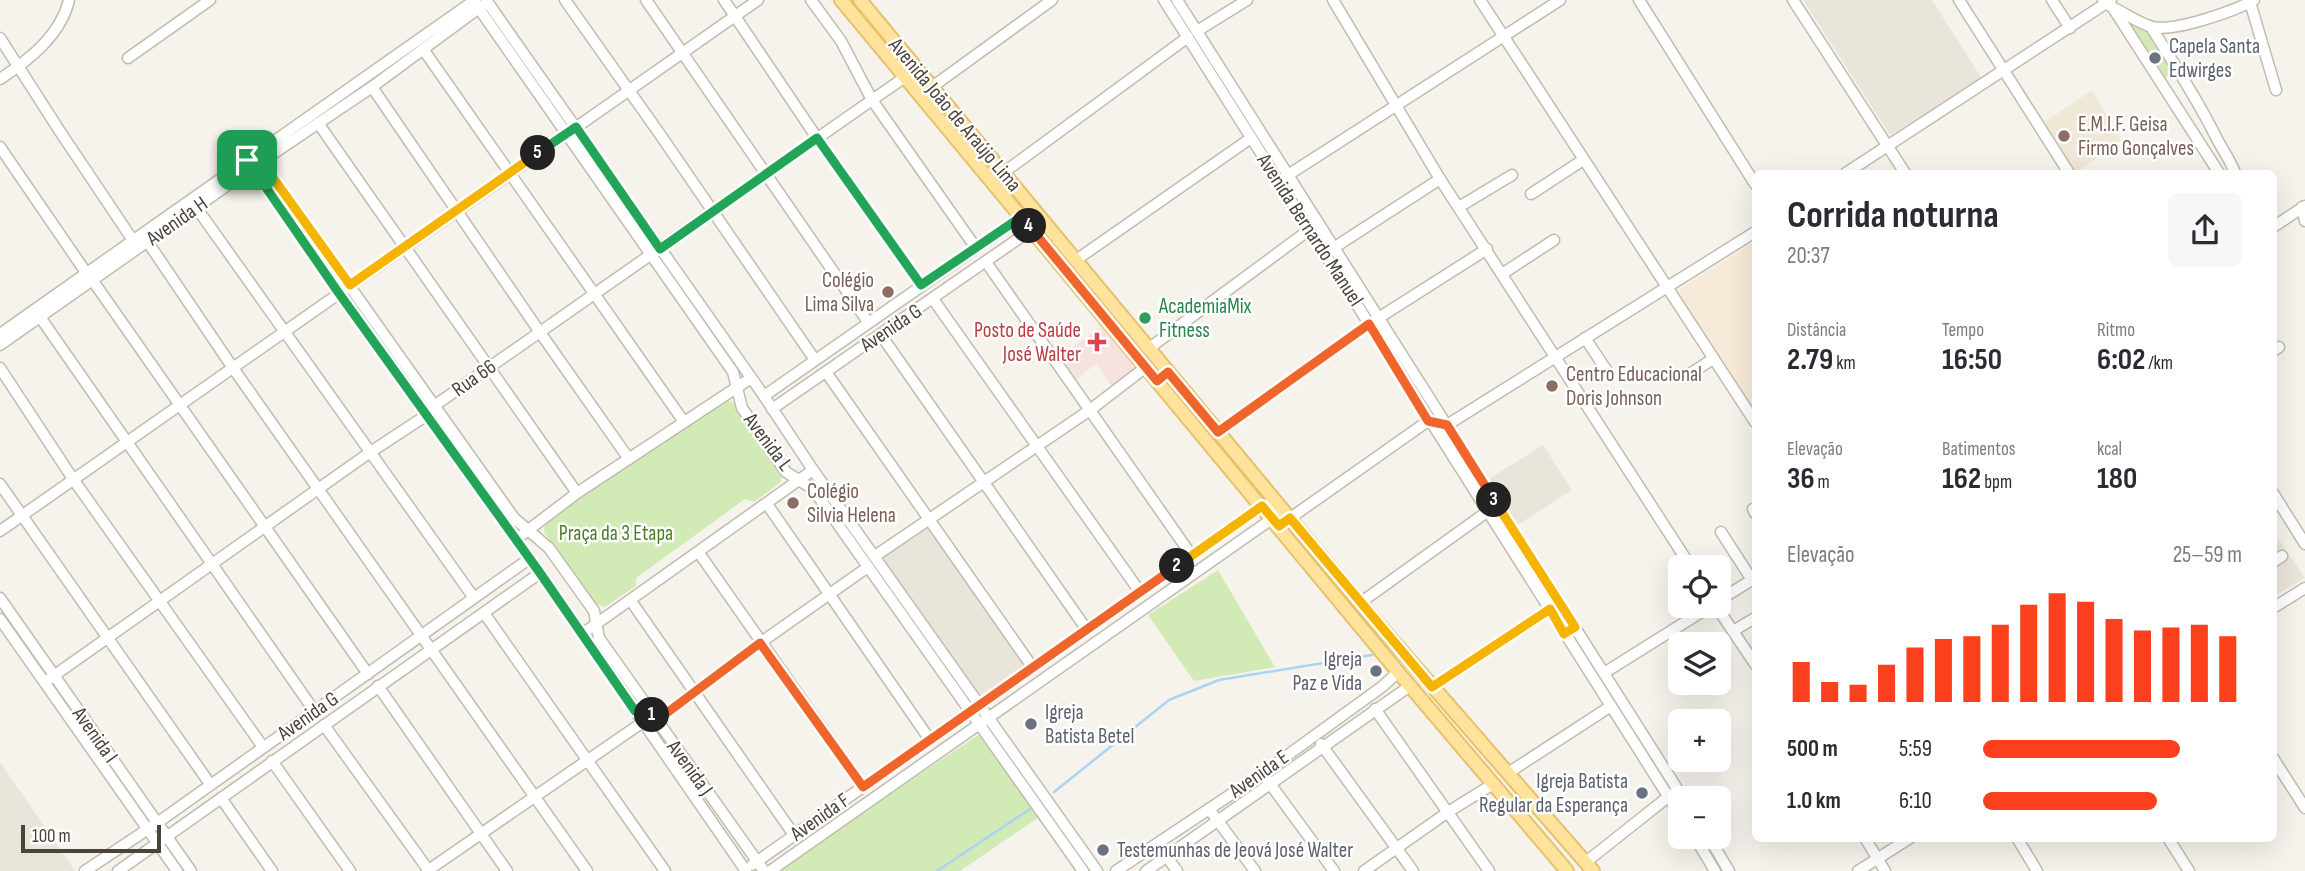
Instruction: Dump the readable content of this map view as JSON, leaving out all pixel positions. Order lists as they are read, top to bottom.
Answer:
{
  "streets": {
    "main road": ["Avenida João de Araújo Lima"],
    "street": [
      "Avenida H",
      "Avenida Bernardo Manuel",
      "Avenida G",
      "Rua 66",
      "Avenida L",
      "Avenida I",
      "Avenida J",
      "Avenida E",
      "Avenida F"
    ]
  },
  "crossings": [
    ["Avenida João de Araújo Lima", "Avenida G"],
    ["Avenida João de Araújo Lima", "Rua 66"],
    ["Avenida João de Araújo Lima", "Avenida E"],
    ["Avenida João de Araújo Lima", "Avenida F"],
    ["Avenida H", "Avenida L"],
    ["Avenida H", "Avenida J"],
    ["Avenida Bernardo Manuel", "Avenida F"],
    ["Avenida G", "Avenida L"],
    ["Avenida G", "Avenida I"],
    ["Avenida G", "Avenida J"],
    ["Rua 66", "Avenida L"],
    ["Rua 66", "Avenida I"],
    ["Rua 66", "Avenida J"],
    ["Avenida L", "Avenida F"],
    ["Avenida J", "Avenida F"]
  ],
  "parks": ["Praça da 3 Etapa"],
  "places": {
    "other": [
      "Capela Santa Edwirges",
      "E.M.I.F. Geisa Firmo Gonçalves",
      "Colégio Lima Silva",
      "AcademiaMix Fitness",
      "Centro Educacional Doris Johnson",
      "Colégio Silvia Helena",
      "Igreja Paz e Vida",
      "Igreja Batista Betel",
      "Igreja Batista Regular da Esperança",
      "Testemunhas de Jeová José Walter"
    ],
    "health": ["Posto de Saúde José Walter"]
  },
  "scale_bar": "100 m",
  "page": {
    "pins": [
      "5",
      "4",
      "3",
      "2",
      "1"
    ],
    "heading": ["Corrida noturna", "20:37"],
    "stats": [
      ["Distância", "2.79 km"],
      ["Tempo", "16:50"],
      ["Ritmo", "6:02 /km"],
      ["Elevação", "36 m"],
      ["Batimentos", "162 bpm"],
      ["kcal", "180"]
    ],
    "chart": ["Elevação", "25–59 m"],
    "map_buttons": ["+", "−"],
    "list": [
      {
        "name": "500 m",
        "note": "5:59"
      },
      {
        "name": "1.0 km",
        "note": "6:10"
      }
    ],
    "scale": "100 m"
  }
}
